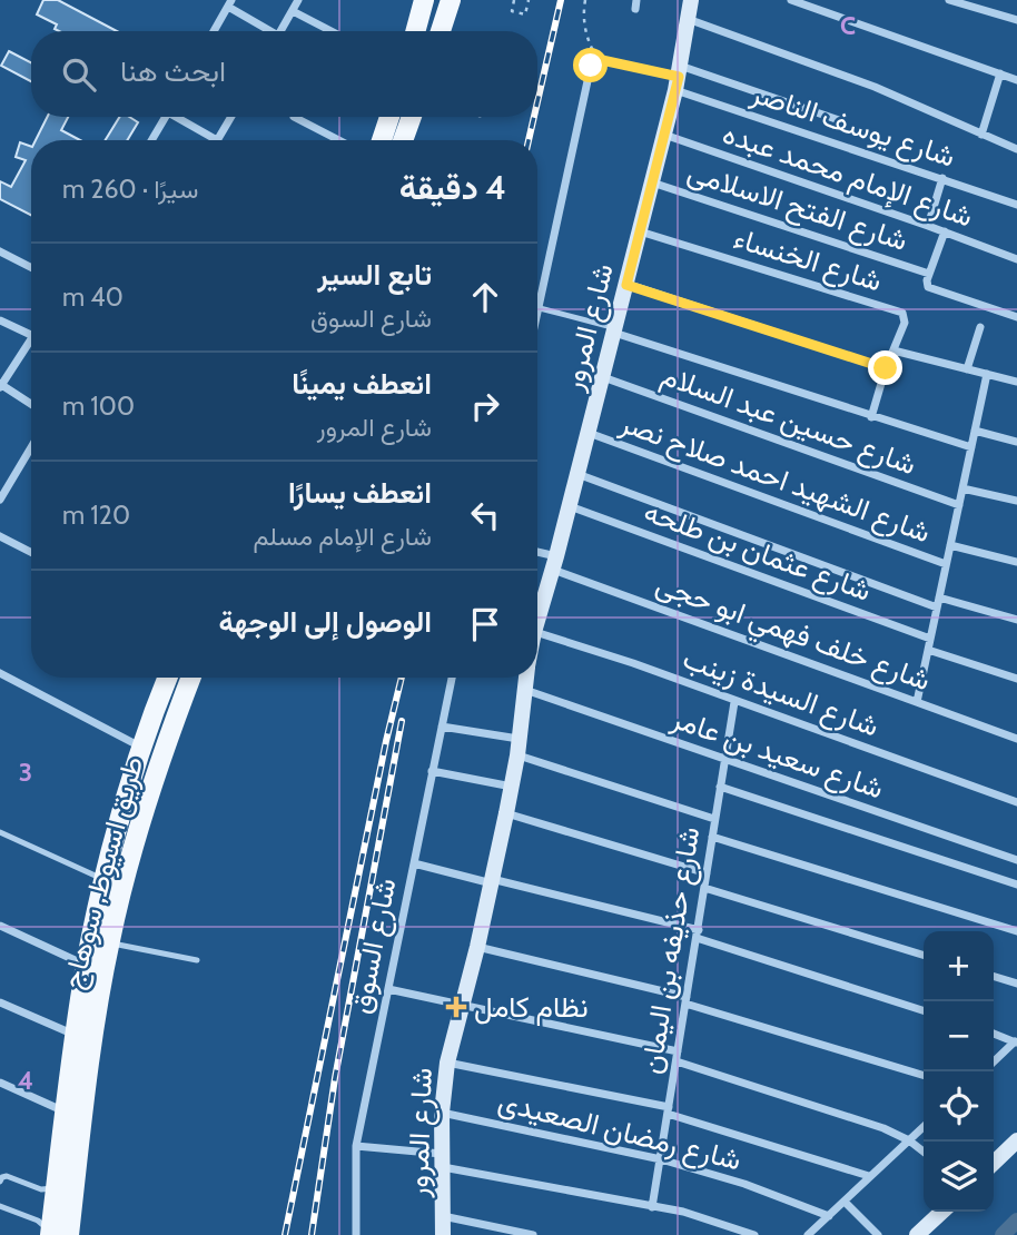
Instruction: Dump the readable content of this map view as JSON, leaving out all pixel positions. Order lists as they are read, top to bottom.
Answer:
{
  "streets": {
    "main road": ["طريق اسيوط, سوهاج"],
    "street": [
      "شارع يوسف الناصر",
      "شارع الإمام محمد عبده",
      "شارع الفتح الاسلامى",
      "شارع الخنساء",
      "شارع المرور",
      "شارع حسين عبد السلام",
      "شارع الشهيد احمد صلاح نصر",
      "شارع عثمان بن طلحه",
      "شارع خلف فهمي ابو حجى",
      "شارع السيدة زينب",
      "شارع سعيد بن عامر",
      "شارع السوق",
      "شارع حذيفه بن اليمان",
      "شارع رمضان الصعيدى"
    ]
  },
  "crossings": [
    ["شارع يوسف الناصر", "شارع المرور"],
    ["شارع الإمام محمد عبده", "شارع الفتح الاسلامى"],
    ["شارع الإمام محمد عبده", "شارع المرور"],
    ["شارع الفتح الاسلامى", "شارع المرور"],
    ["شارع الخنساء", "شارع المرور"],
    ["شارع المرور", "شارع حسين عبد السلام"],
    ["شارع المرور", "شارع الشهيد احمد صلاح نصر"],
    ["شارع المرور", "شارع عثمان بن طلحه"],
    ["شارع المرور", "شارع خلف فهمي ابو حجى"],
    ["شارع المرور", "شارع سعيد بن عامر"],
    ["شارع المرور", "شارع رمضان الصعيدى"],
    ["شارع السيدة زينب", "شارع حذيفه بن اليمان"],
    ["شارع سعيد بن عامر", "شارع حذيفه بن اليمان"],
    ["شارع حذيفه بن اليمان", "شارع رمضان الصعيدى"]
  ],
  "places": {
    "health": ["نظام كامل"]
  },
  "page": {
    "search": "ابحث هنا",
    "heading": ["4 دقيقة", "سيرًا · 260 m"],
    "list": [
      ["تابع السير", "شارع السوق", "40 m"],
      ["انعطف يمينًا", "شارع المرور", "100 m"],
      ["انعطف يسارًا", "شارع الإمام مسلم", "120 m"],
      "الوصول إلى الوجهة"
    ],
    "map_buttons": ["+", "−"]
  },
  "grid": {
    "columns": ["C"],
    "rows": ["3", "4"]
  }
}
